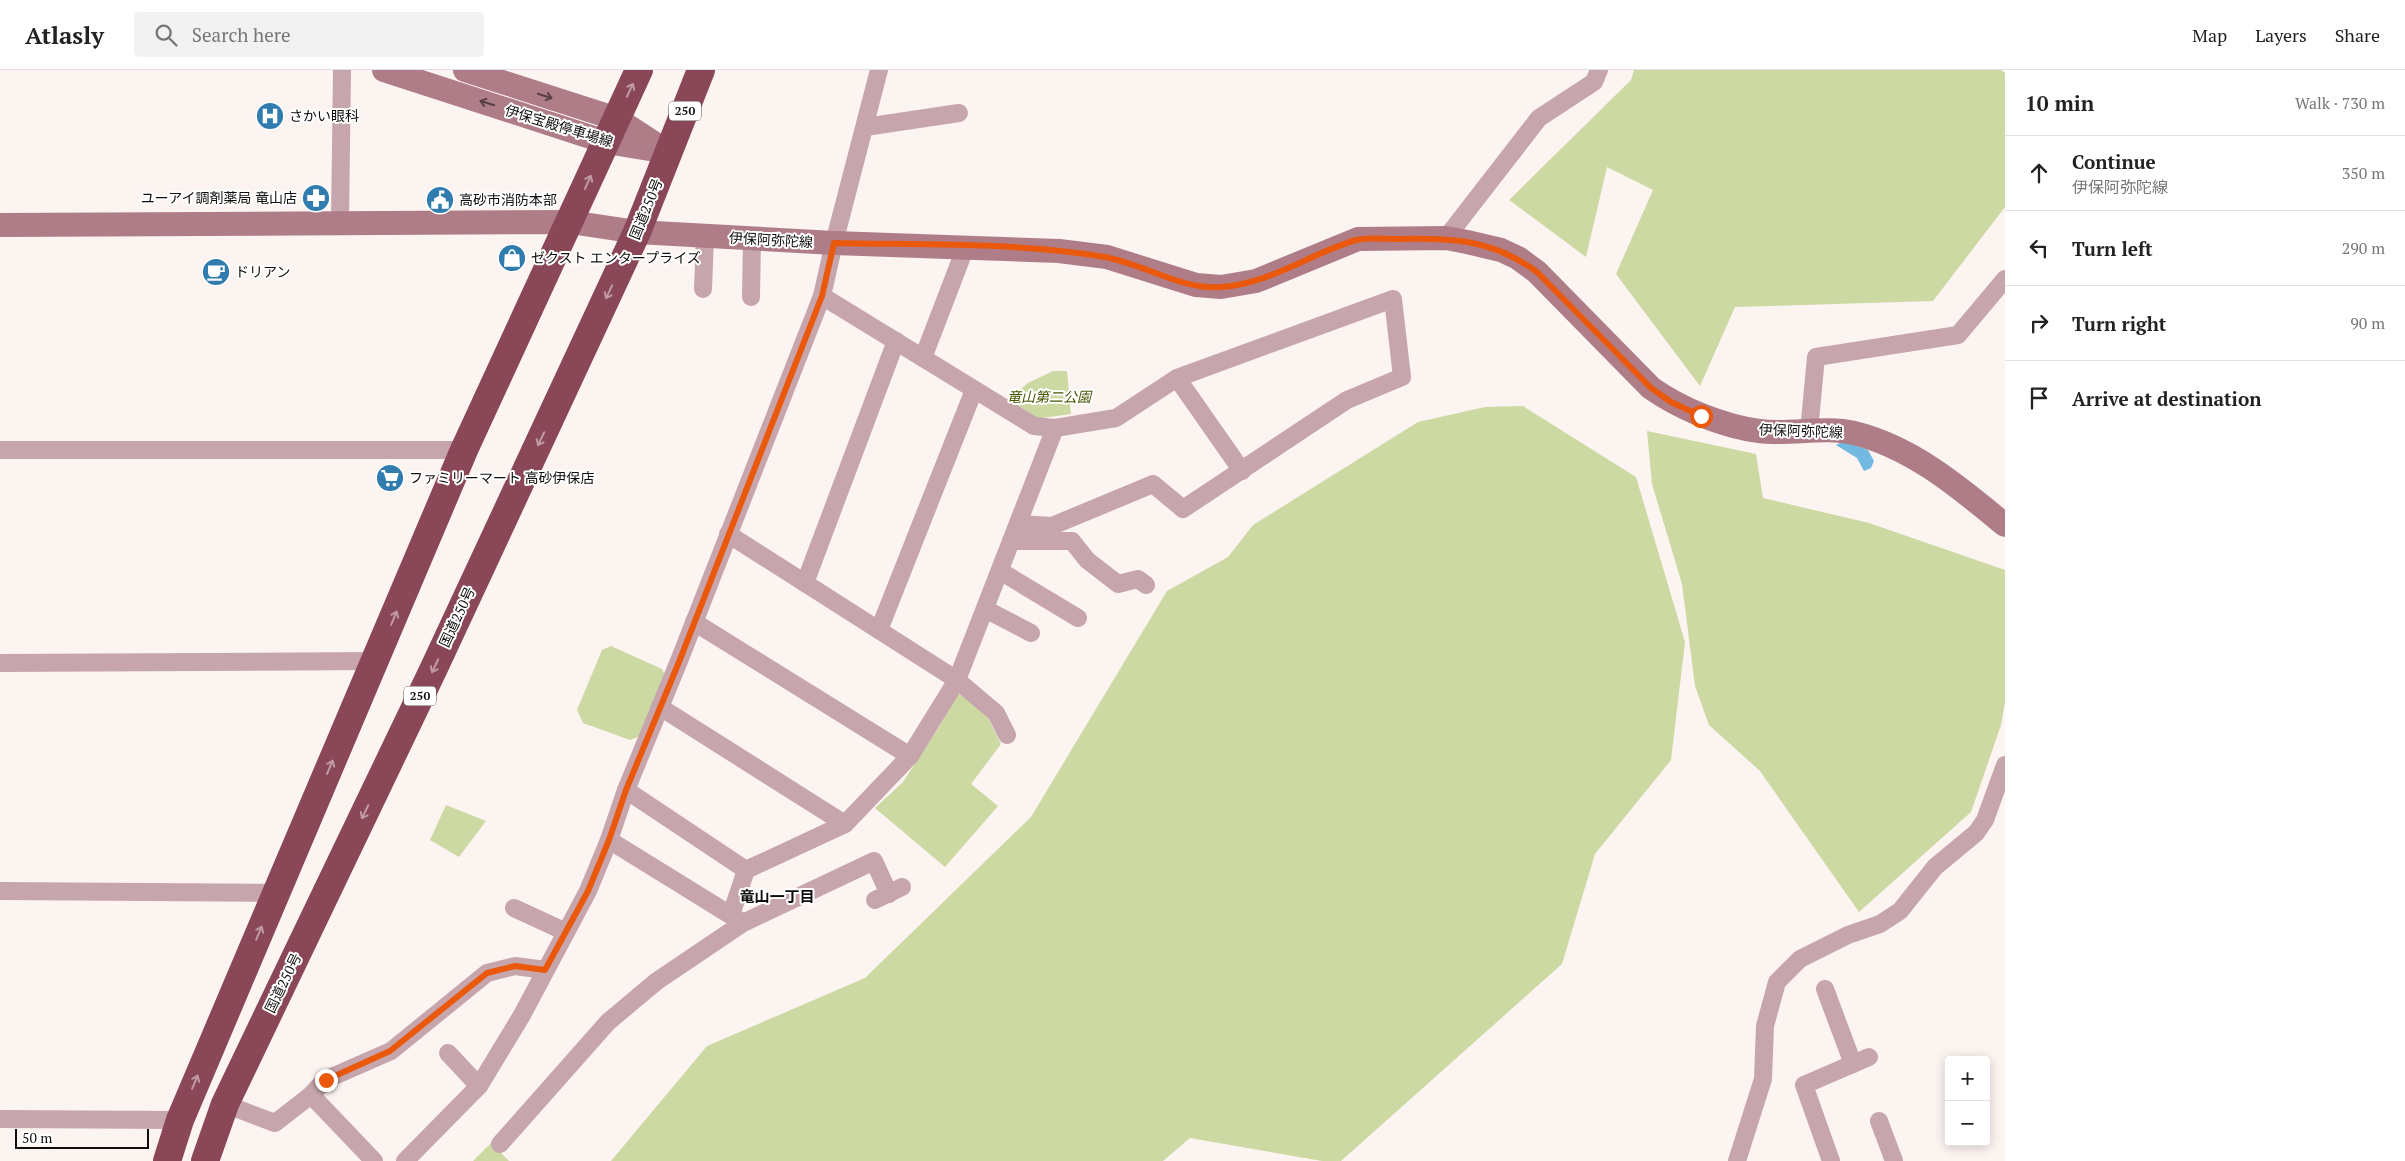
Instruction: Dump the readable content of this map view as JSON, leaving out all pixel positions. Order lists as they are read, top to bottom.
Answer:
{
  "streets": {
    "highway": ["250", "国道250号"],
    "main road": ["伊保宝殿停車場線", "伊保阿弥陀線"]
  },
  "crossings": [
    ["伊保宝殿停車場線", "国道250号"],
    ["国道250号", "伊保阿弥陀線"]
  ],
  "districts": ["竜山一丁目"],
  "parks": ["竜山第二公園"],
  "places": {
    "hospital": ["さかい眼科"],
    "pharmacy": ["ユーアイ調剤薬局 竜山店"],
    "public building": ["高砂市消防本部"],
    "shop": ["ゼクスト エンタープライズ"],
    "cafe": ["ドリアン"],
    "supermarket": ["ファミリーマート 高砂伊保店"]
  },
  "scale_bar": "50 m",
  "page": {
    "header": "Atlasly",
    "search": "Search here",
    "nav": ["Map", "Layers", "Share"],
    "heading": ["10 min", "Walk · 730 m"],
    "list": [
      ["Continue", "伊保阿弥陀線", "350 m"],
      ["Turn left", "290 m"],
      ["Turn right", "90 m"],
      "Arrive at destination"
    ],
    "map_buttons": ["+", "−"],
    "scale": "50 m"
  }
}
